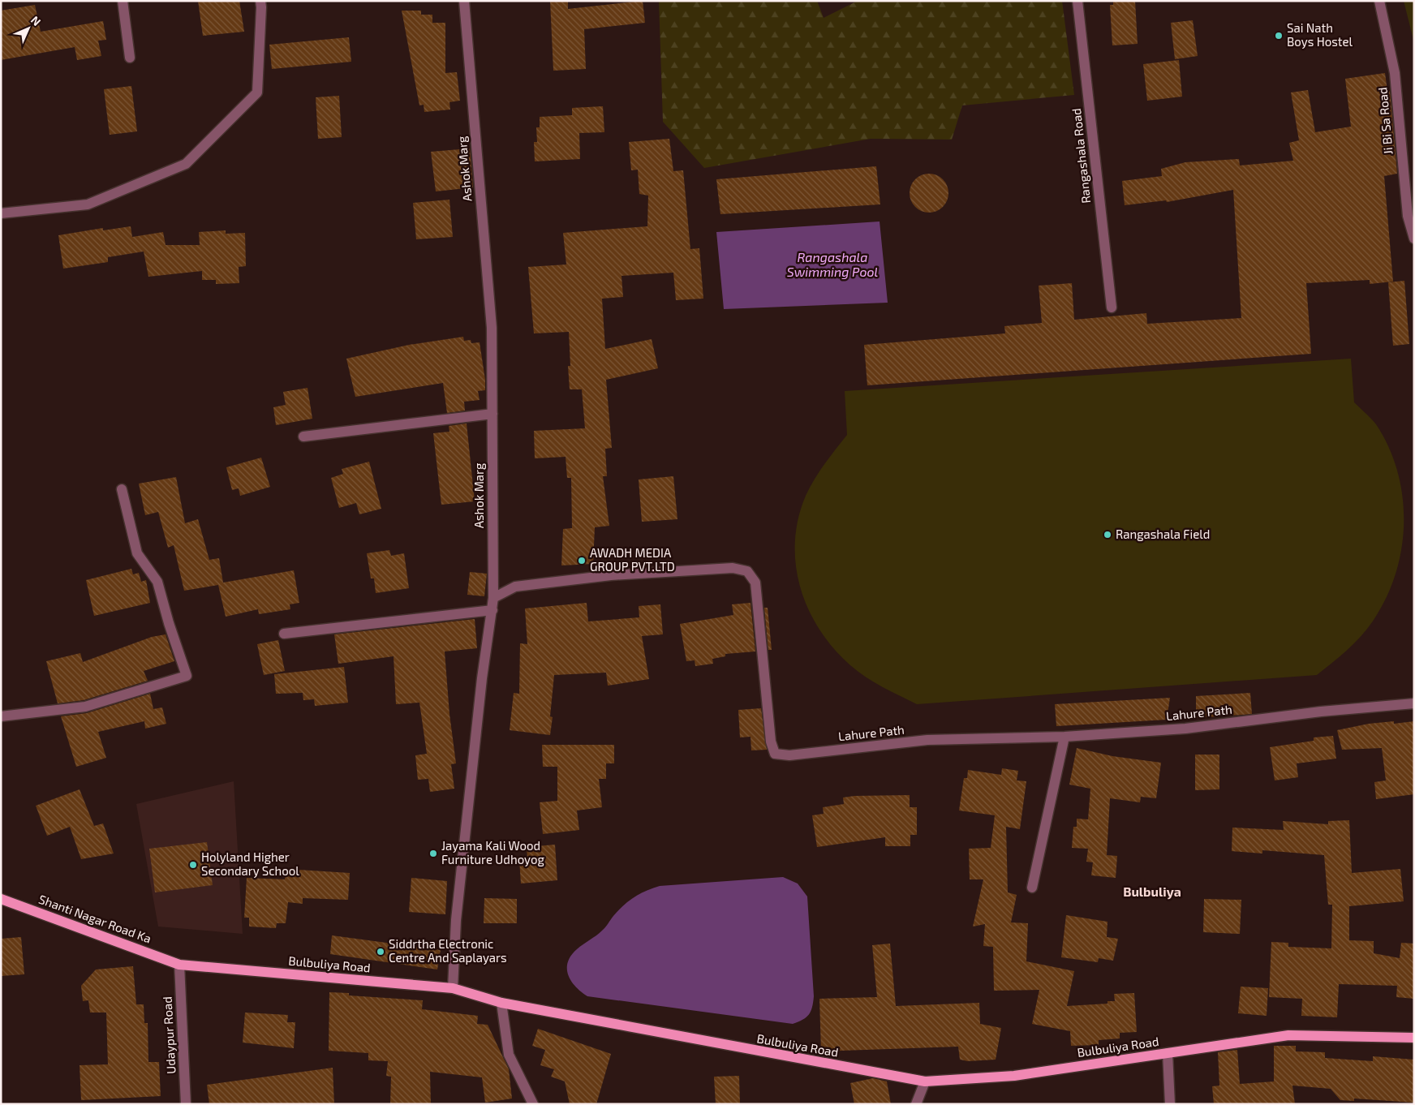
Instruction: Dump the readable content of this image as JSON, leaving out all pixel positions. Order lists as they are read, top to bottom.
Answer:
{
  "streets": {
    "main road": ["Shanti Nagar Road Ka", "Bulbuliya Road"],
    "street": [
      "Ji Bi Sa Road",
      "Rangashala Road",
      "Ashok Marg",
      "Lahure Path",
      "Udaypur Road"
    ]
  },
  "crossings": [
    ["Ashok Marg", "Lahure Path"],
    ["Ashok Marg", "Bulbuliya Road"],
    ["Shanti Nagar Road Ka", "Bulbuliya Road"],
    ["Shanti Nagar Road Ka", "Udaypur Road"],
    ["Bulbuliya Road", "Udaypur Road"]
  ],
  "districts": ["Bulbuliya"],
  "water": ["Rangashala Swimming Pool"],
  "places": [
    "Sai Nath Boys Hostel",
    "Rangashala Field",
    "AWADH MEDIA GROUP PVT.LTD",
    "Jayama Kali Wood Furniture Udhoyog",
    "Holyland Higher Secondary School",
    "Siddrtha Electronic Centre And Saplayars"
  ],
  "north": "top right"
}
